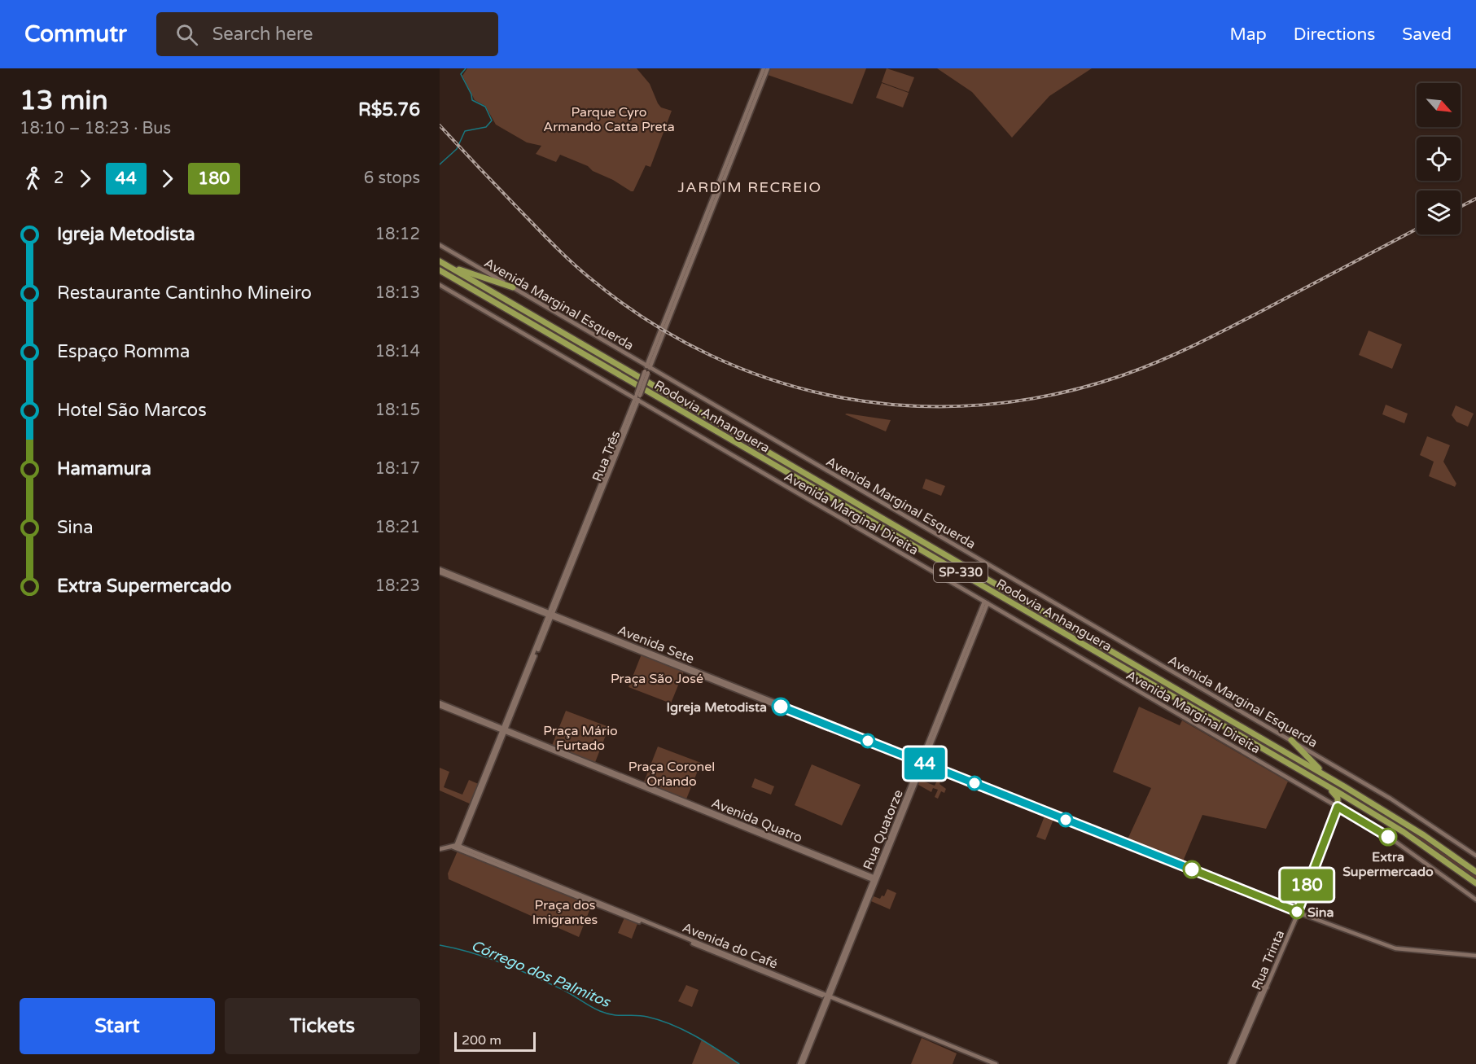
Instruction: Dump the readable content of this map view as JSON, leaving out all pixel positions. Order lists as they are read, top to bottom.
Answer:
{
  "streets": {
    "highway": ["Rodovia Anhanguera", "SP-330"],
    "main road": [
      "Avenida Marginal Esquerda",
      "Rua Três",
      "Avenida Marginal Direita",
      "Avenida Sete",
      "Avenida Quatro",
      "Rua Quatorze",
      "Avenida do Café",
      "Rua Trinta"
    ]
  },
  "crossings": [
    ["Avenida Marginal Esquerda", "Rua Três"],
    ["Rua Três", "Avenida Marginal Direita"],
    ["Rua Três", "Avenida Sete"],
    ["Rua Três", "Avenida Quatro"],
    ["Rua Três", "Avenida do Café"],
    ["Avenida Marginal Direita", "Rua Quatorze"],
    ["Avenida Marginal Direita", "Rua Trinta"],
    ["Avenida Sete", "Rua Quatorze"],
    ["Avenida Sete", "Rua Trinta"],
    ["Avenida Quatro", "Rua Quatorze"],
    ["Rua Quatorze", "Avenida do Café"]
  ],
  "districts": ["JARDIM RECREIO"],
  "water": ["Córrego dos Palmitos"],
  "parks": [
    "Parque Cyro Armando Catta Preta",
    "Praça São José",
    "Praça Mário Furtado",
    "Praça Coronel Orlando",
    "Praça dos Imigrantes"
  ],
  "places": ["Igreja Metodista", "Extra Supermercado", "Sina"],
  "lines": ["bus line 44", "bus line 180"],
  "scale_bar": "200 m",
  "north": "bottom right",
  "page": {
    "header": "Commutr",
    "search": "Search here",
    "nav": ["Map", "Directions", "Saved"],
    "heading": ["13 min", "18:10 – 18:23 · Bus", "R$5.76"],
    "on_map": ["44", "180"],
    "legs": [
      "2",
      "44",
      "180",
      "6 stops"
    ],
    "list": [
      {
        "name": "Igreja Metodista",
        "value": "18:12"
      },
      {
        "name": "Restaurante Cantinho Mineiro",
        "value": "18:13"
      },
      {
        "name": "Espaço Romma",
        "value": "18:14"
      },
      {
        "name": "Hotel São Marcos",
        "value": "18:15"
      },
      {
        "name": "Hamamura",
        "value": "18:17"
      },
      {
        "name": "Sina",
        "value": "18:21"
      },
      {
        "name": "Extra Supermercado",
        "value": "18:23"
      }
    ],
    "buttons": ["Start", "Tickets"],
    "scale": "200 m"
  }
}
